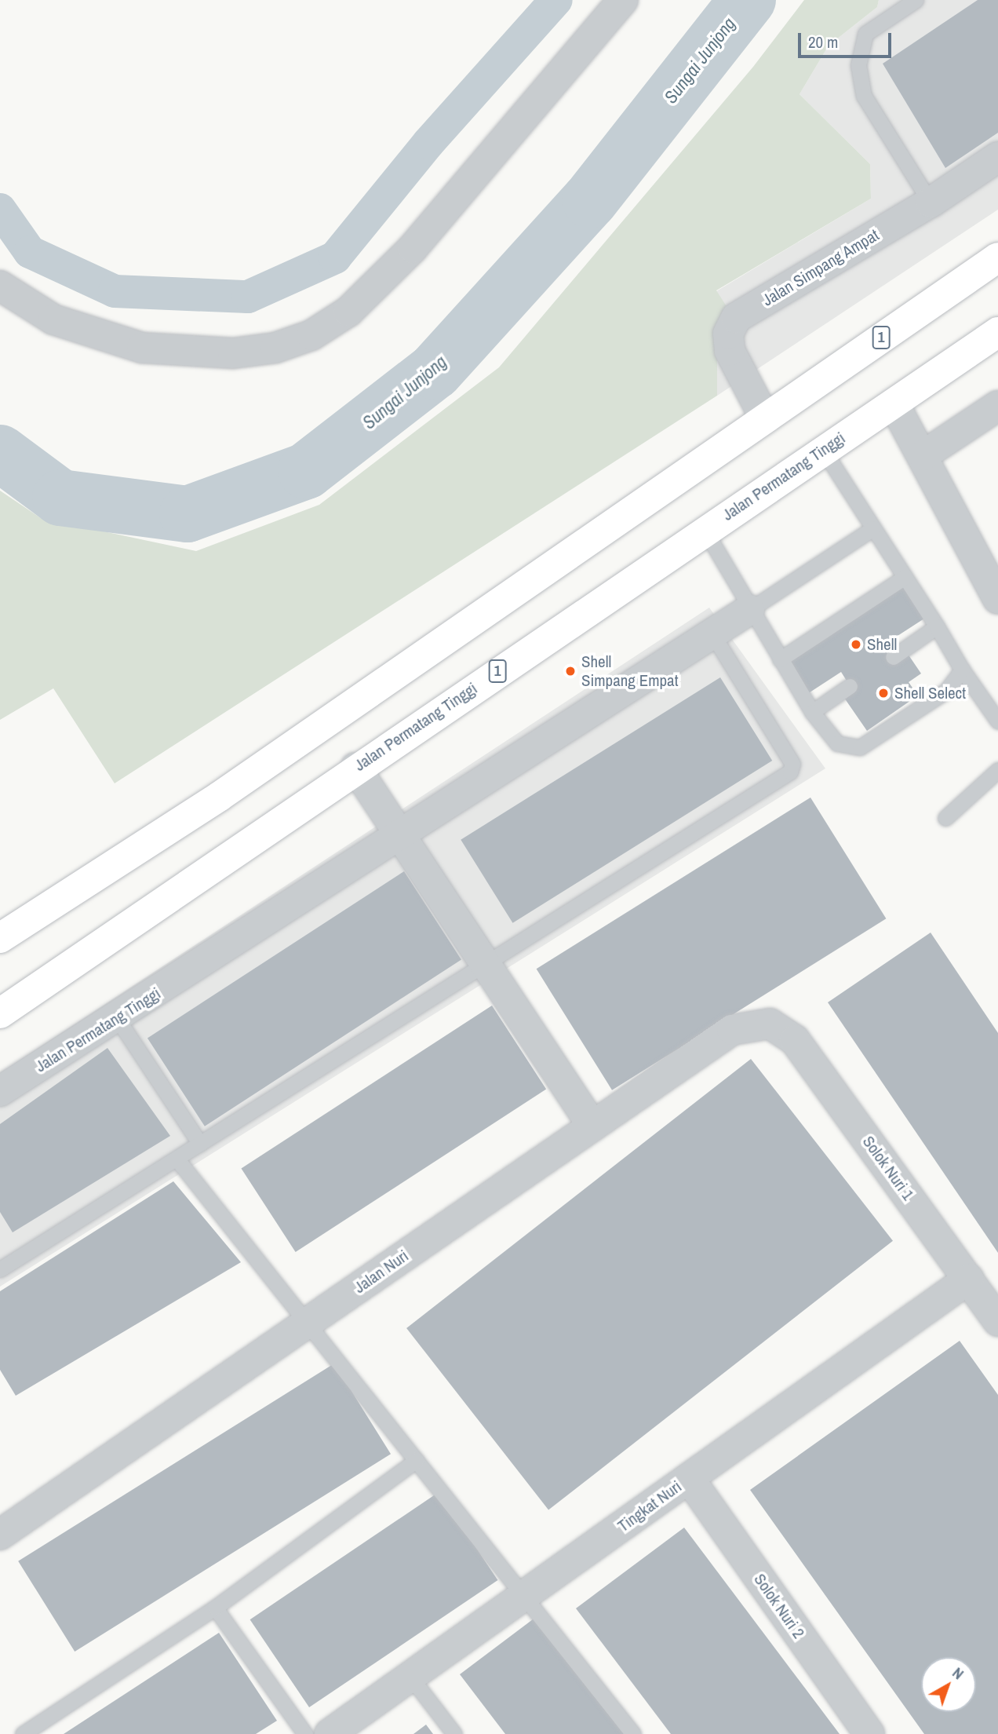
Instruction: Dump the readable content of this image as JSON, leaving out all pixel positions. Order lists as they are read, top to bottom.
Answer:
{
  "streets": {
    "highway": ["1", "Jalan Permatang Tinggi"],
    "street": [
      "Jalan Simpang Ampat",
      "Solok Nuri 1",
      "Jalan Nuri",
      "Tingkat Nuri",
      "Solok Nuri 2"
    ]
  },
  "crossings": [
    ["Jalan Simpang Ampat", "1"],
    ["Solok Nuri 1", "Jalan Nuri"],
    ["Solok Nuri 1", "Tingkat Nuri"],
    ["Tingkat Nuri", "Solok Nuri 2"]
  ],
  "water": ["Sungai Junjong"],
  "places": ["Shell", "Shell Simpang Empat", "Shell Select"],
  "scale_bar": "20 m",
  "north": "top right"
}
